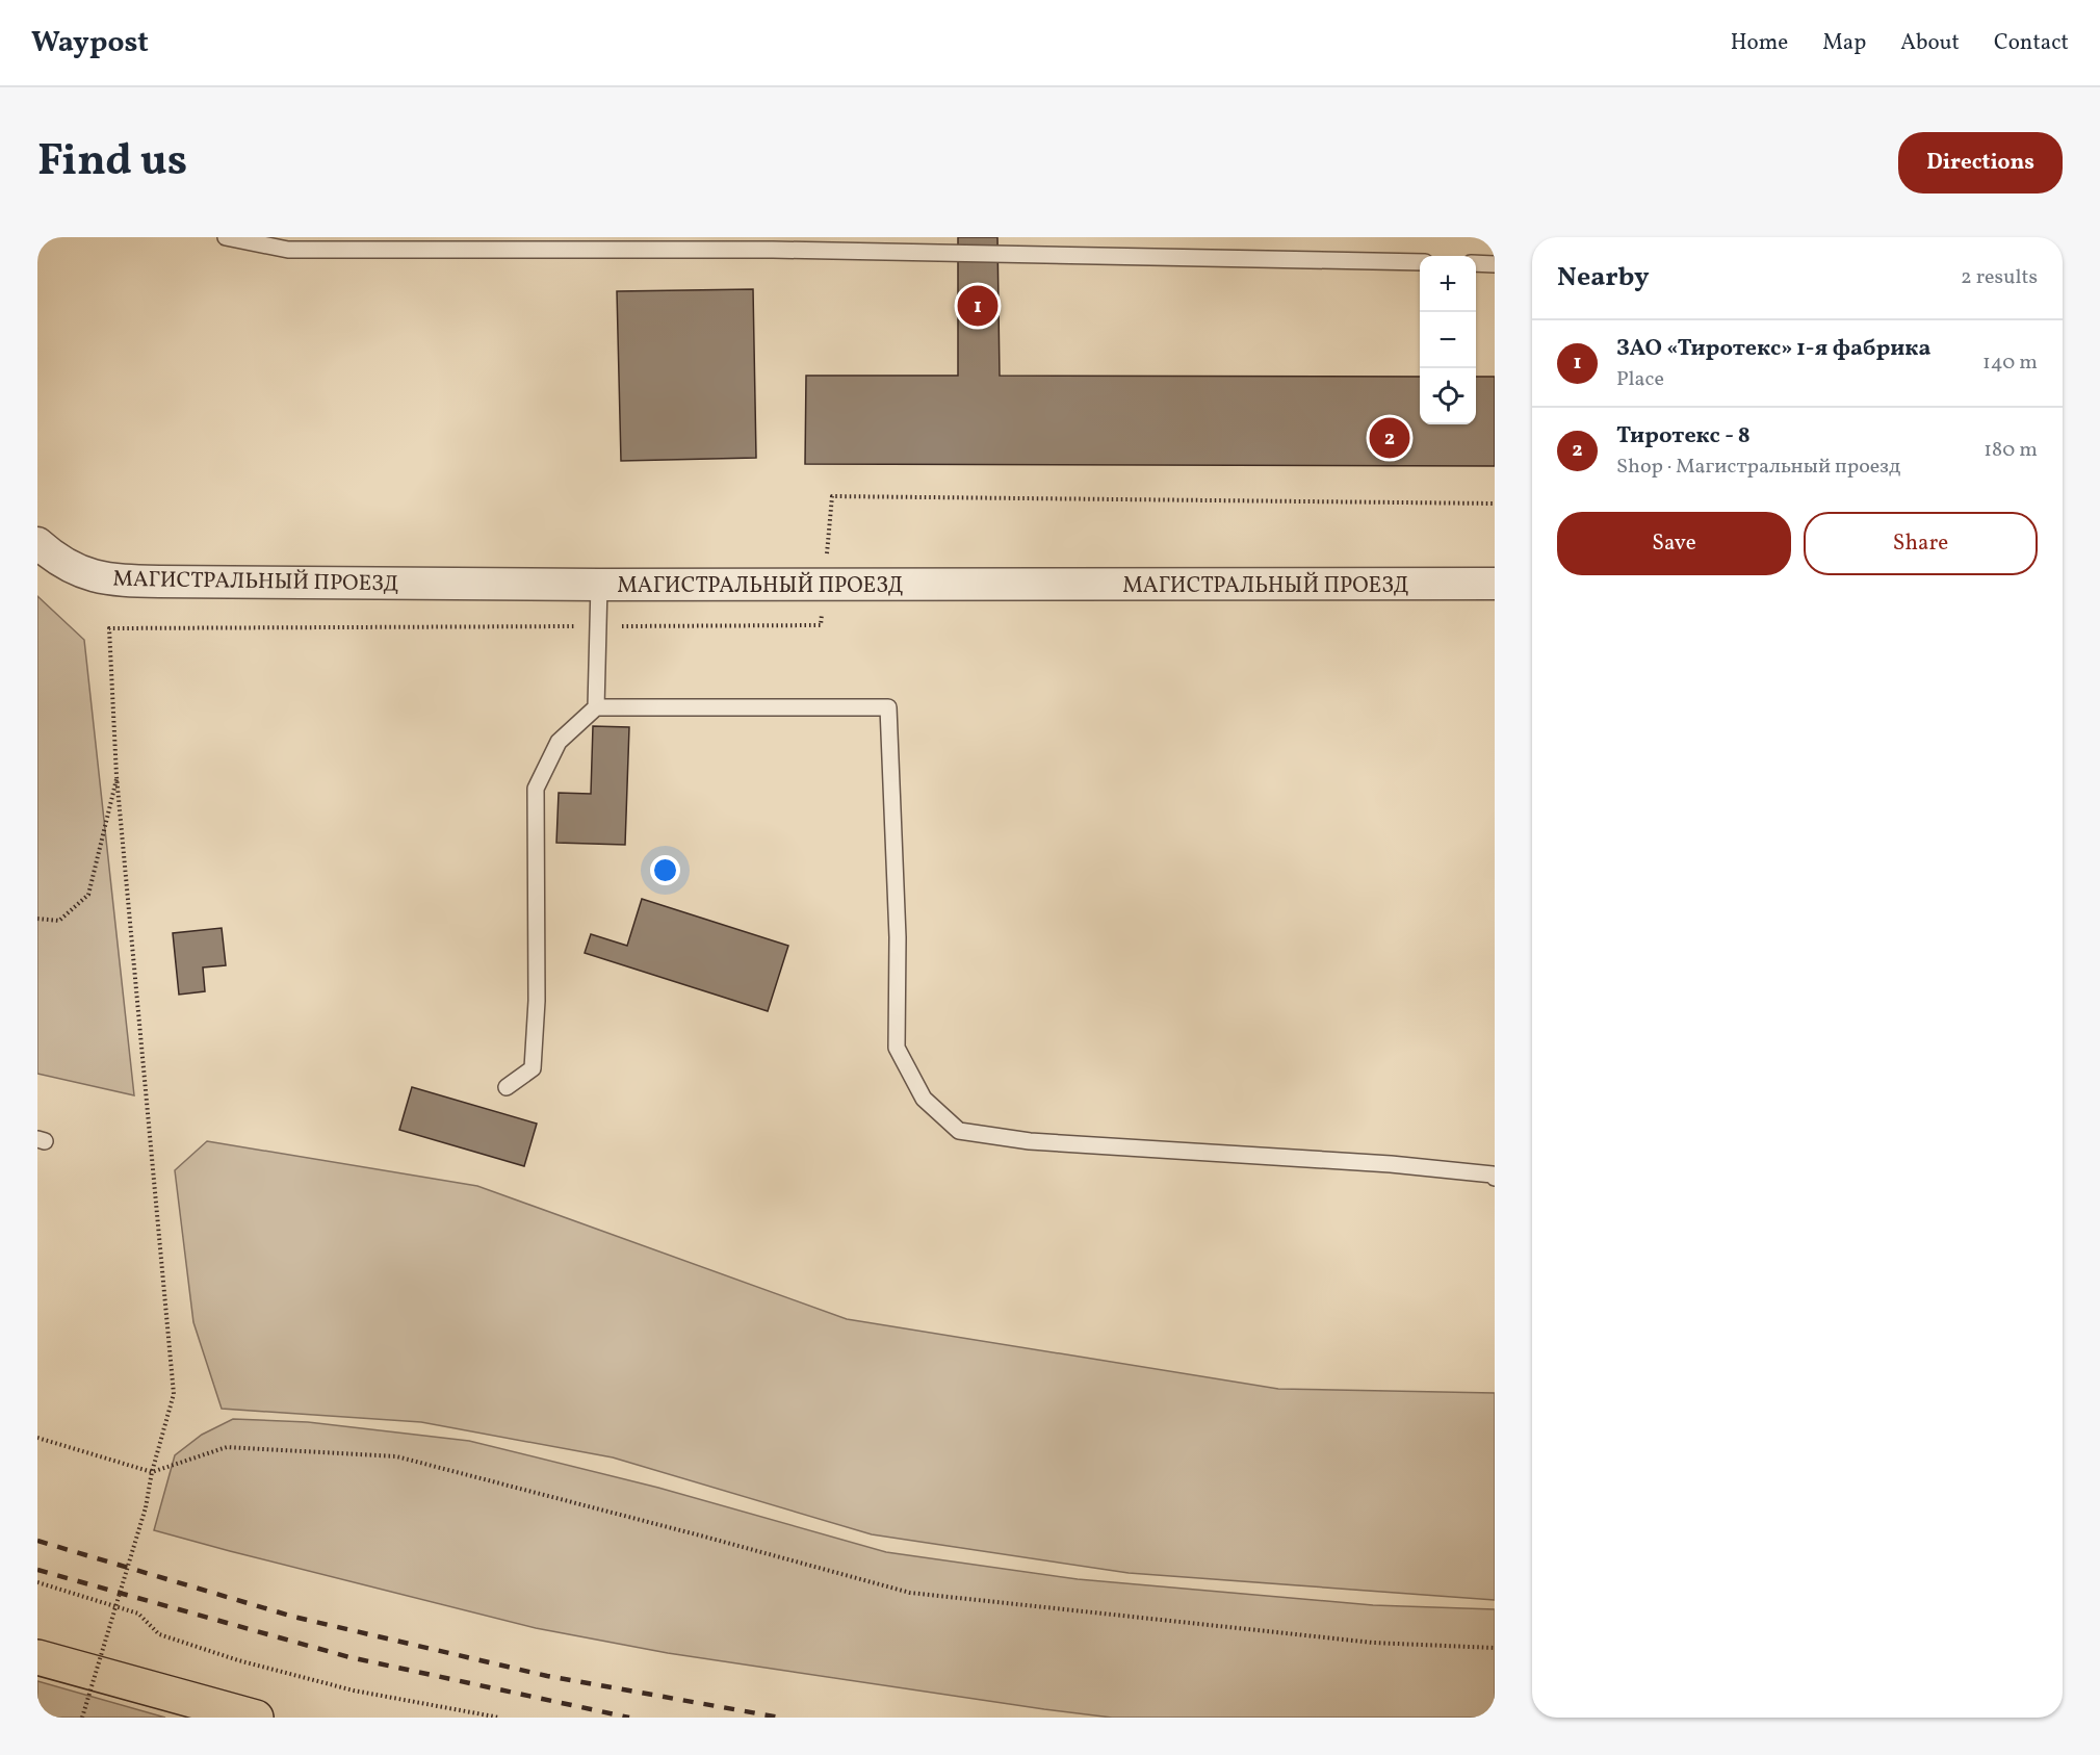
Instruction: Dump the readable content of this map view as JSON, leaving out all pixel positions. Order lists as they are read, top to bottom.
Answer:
{
  "streets": {
    "street": ["МАГИСТРАЛЬНЫЙ ПРОЕЗД"]
  },
  "page": {
    "header": "Waypost",
    "nav": [
      "Home",
      "Map",
      "About",
      "Contact"
    ],
    "title": "Find us",
    "buttons": [
      "Directions",
      ["Save", "Share"]
    ],
    "heading": ["Nearby", "2 results"],
    "map_buttons": ["+", "−"],
    "pins": ["1", "2"],
    "list": [
      {
        "mark": "1",
        "name": "ЗАО «Тиротекс» 1-я фабрика",
        "note": "Place",
        "value": "140 m"
      },
      {
        "mark": "2",
        "name": "Тиротекс - 8",
        "note": "Shop · Магистральный проезд",
        "value": "180 m"
      }
    ]
  }
}
